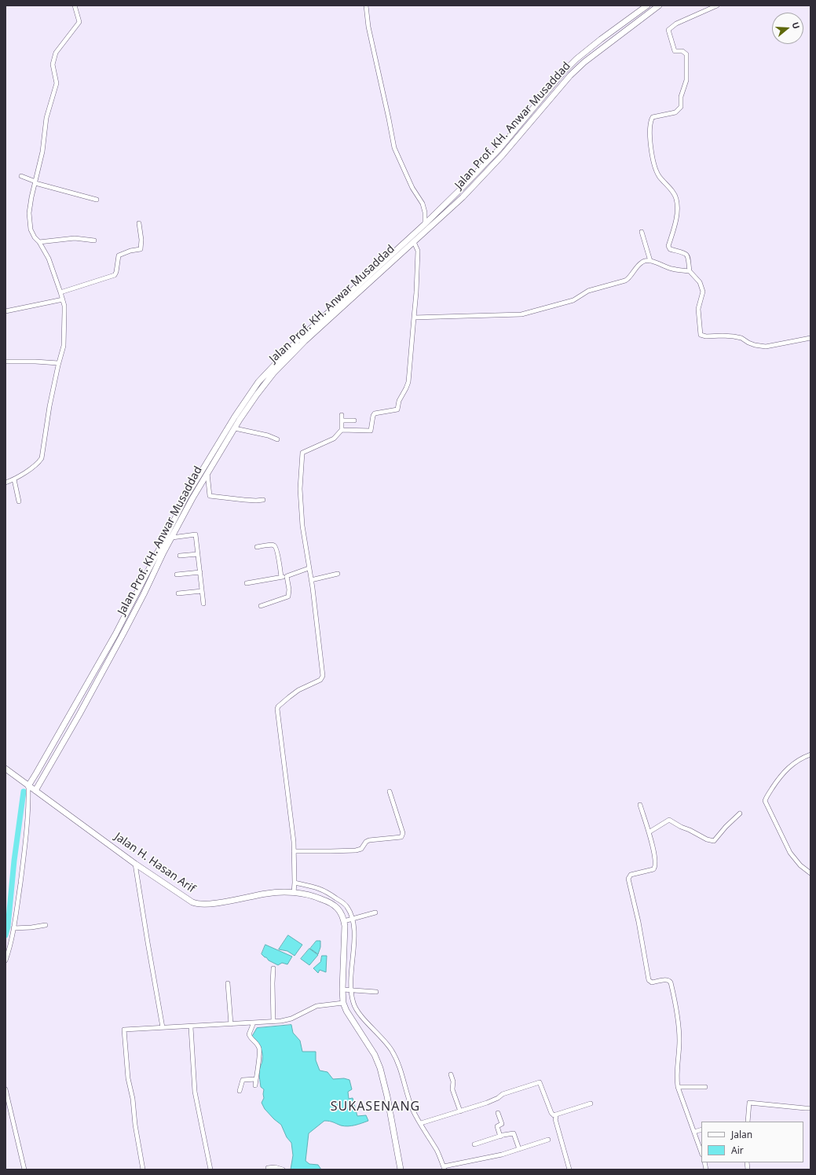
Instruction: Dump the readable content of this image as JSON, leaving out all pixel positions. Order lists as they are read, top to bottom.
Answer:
{
  "streets": {
    "street": ["Jalan Prof. KH. Anwar Musaddad", "Jalan H. Hasan Arif"]
  },
  "crossings": [
    ["Jalan Prof. KH. Anwar Musaddad", "Jalan H. Hasan Arif"]
  ],
  "districts": ["SUKASENANG"],
  "legend": ["Jalan", "Air"],
  "north": "right"
}
